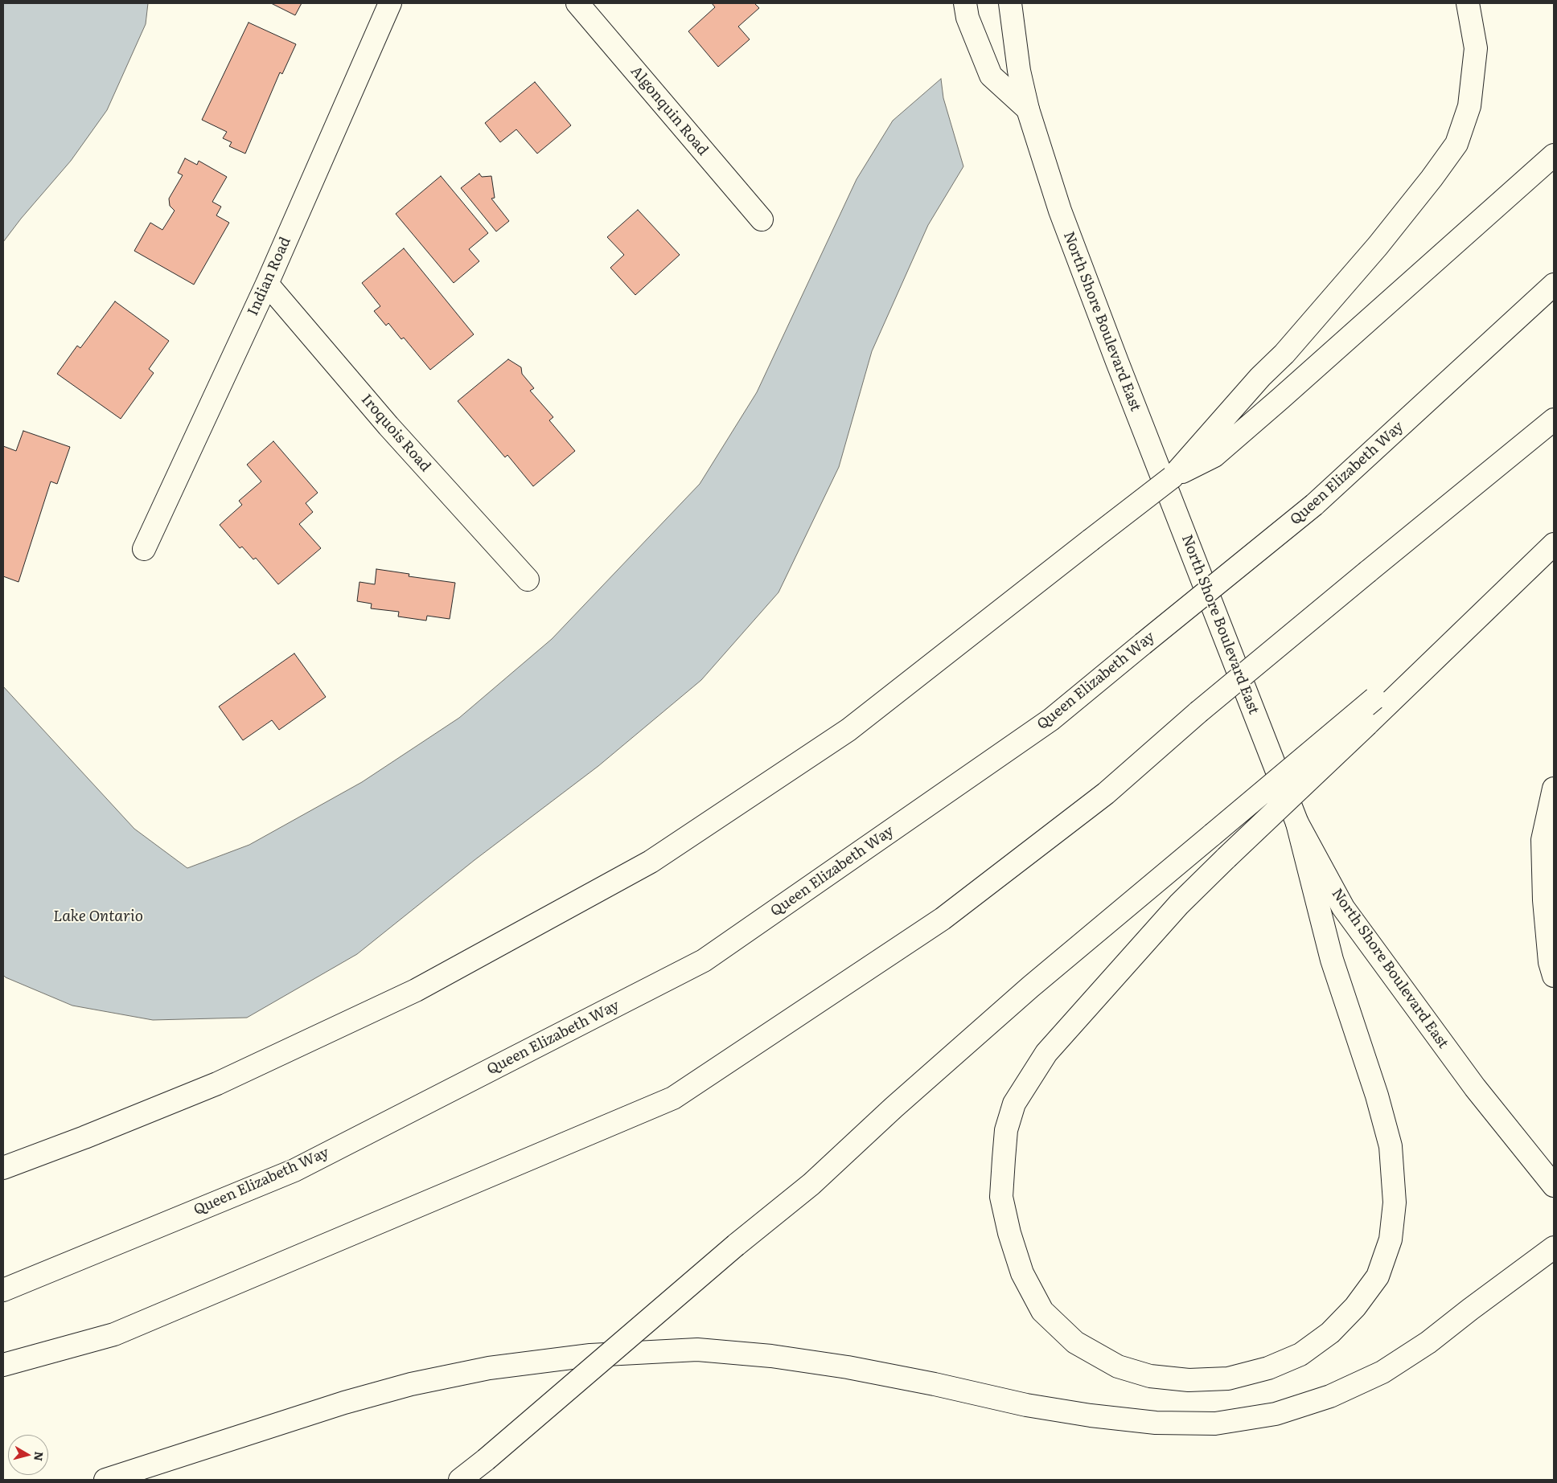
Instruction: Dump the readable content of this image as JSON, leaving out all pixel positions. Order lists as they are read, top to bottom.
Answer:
{
  "streets": {
    "main road": [
      "Algonquin Road",
      "Indian Road",
      "North Shore Boulevard East",
      "Iroquois Road",
      "Queen Elizabeth Way"
    ]
  },
  "crossings": [
    ["Indian Road", "Iroquois Road"]
  ],
  "water": ["Lake Ontario"],
  "north": "right"
}
